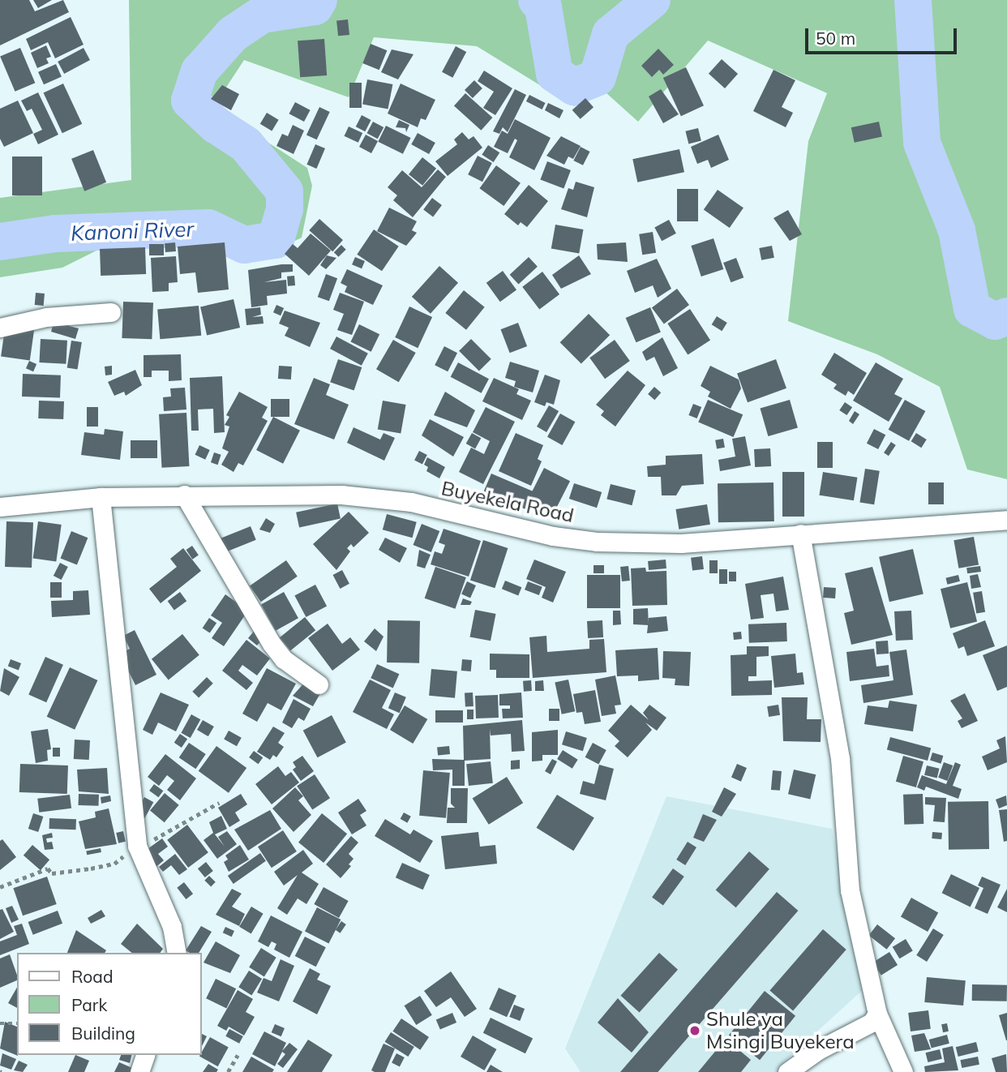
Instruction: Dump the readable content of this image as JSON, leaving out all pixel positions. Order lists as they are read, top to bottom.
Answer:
{
  "streets": {
    "street": ["Buyekela Road"]
  },
  "water": ["Kanoni River"],
  "places": ["Shule ya Msingi Buyekera"],
  "legend": ["Road", "Park", "Building"],
  "scale_bar": "50 m"
}
